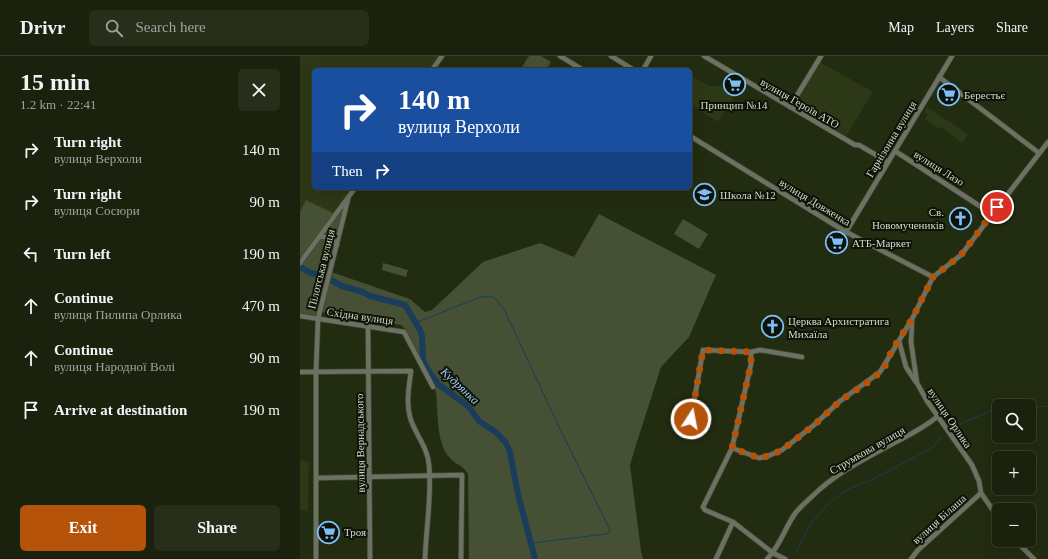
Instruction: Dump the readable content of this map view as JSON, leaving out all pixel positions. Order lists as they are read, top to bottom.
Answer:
{
  "streets": {
    "street": [
      "вулиця Героїв АТО",
      "Гарнізонна вулиця",
      "вулиця Лазо",
      "вулиця Довженка",
      "Пілотська вулиця",
      "Східна вулиця",
      "вулиця Орлика",
      "вулиця Вернадського",
      "Струмкова вулиця",
      "вулиця Білаша"
    ]
  },
  "crossings": [
    ["вулиця Героїв АТО", "Гарнізонна вулиця"],
    ["Гарнізонна вулиця", "вулиця Лазо"],
    ["Гарнізонна вулиця", "вулиця Довженка"],
    ["Пілотська вулиця", "Східна вулиця"],
    ["Східна вулиця", "вулиця Вернадського"],
    ["вулиця Орлика", "Струмкова вулиця"],
    ["вулиця Орлика", "вулиця Білаша"]
  ],
  "water": ["Кудрянка"],
  "places": {
    "supermarket": [
      "Принцип №14",
      "Берестьє",
      "АТБ-Маркет",
      "Троя"
    ],
    "school or university": ["Школа №12"],
    "church": ["Св. Новомучеників", "Церква Архистратига Михаїла"]
  },
  "page": {
    "header": "Drivr",
    "search": "Search here",
    "nav": ["Map", "Layers", "Share"],
    "heading": ["15 min", "1.2 km · 22:41"],
    "turn": ["140 m", "вулиця Верхоли"],
    "list": [
      {
        "name": "Turn right",
        "note": "вулиця Верхоли",
        "value": "140 m"
      },
      {
        "name": "Turn right",
        "note": "вулиця Сосюри",
        "value": "90 m"
      },
      {
        "name": "Turn left",
        "value": "190 m"
      },
      {
        "name": "Continue",
        "note": "вулиця Пилипа Орлика",
        "value": "470 m"
      },
      {
        "name": "Continue",
        "note": "вулиця Народної Волі",
        "value": "90 m"
      },
      {
        "name": "Arrive at destination",
        "value": "190 m"
      }
    ],
    "then": "Then",
    "map_buttons": ["+", "−"],
    "buttons": ["Exit", "Share"]
  }
}
